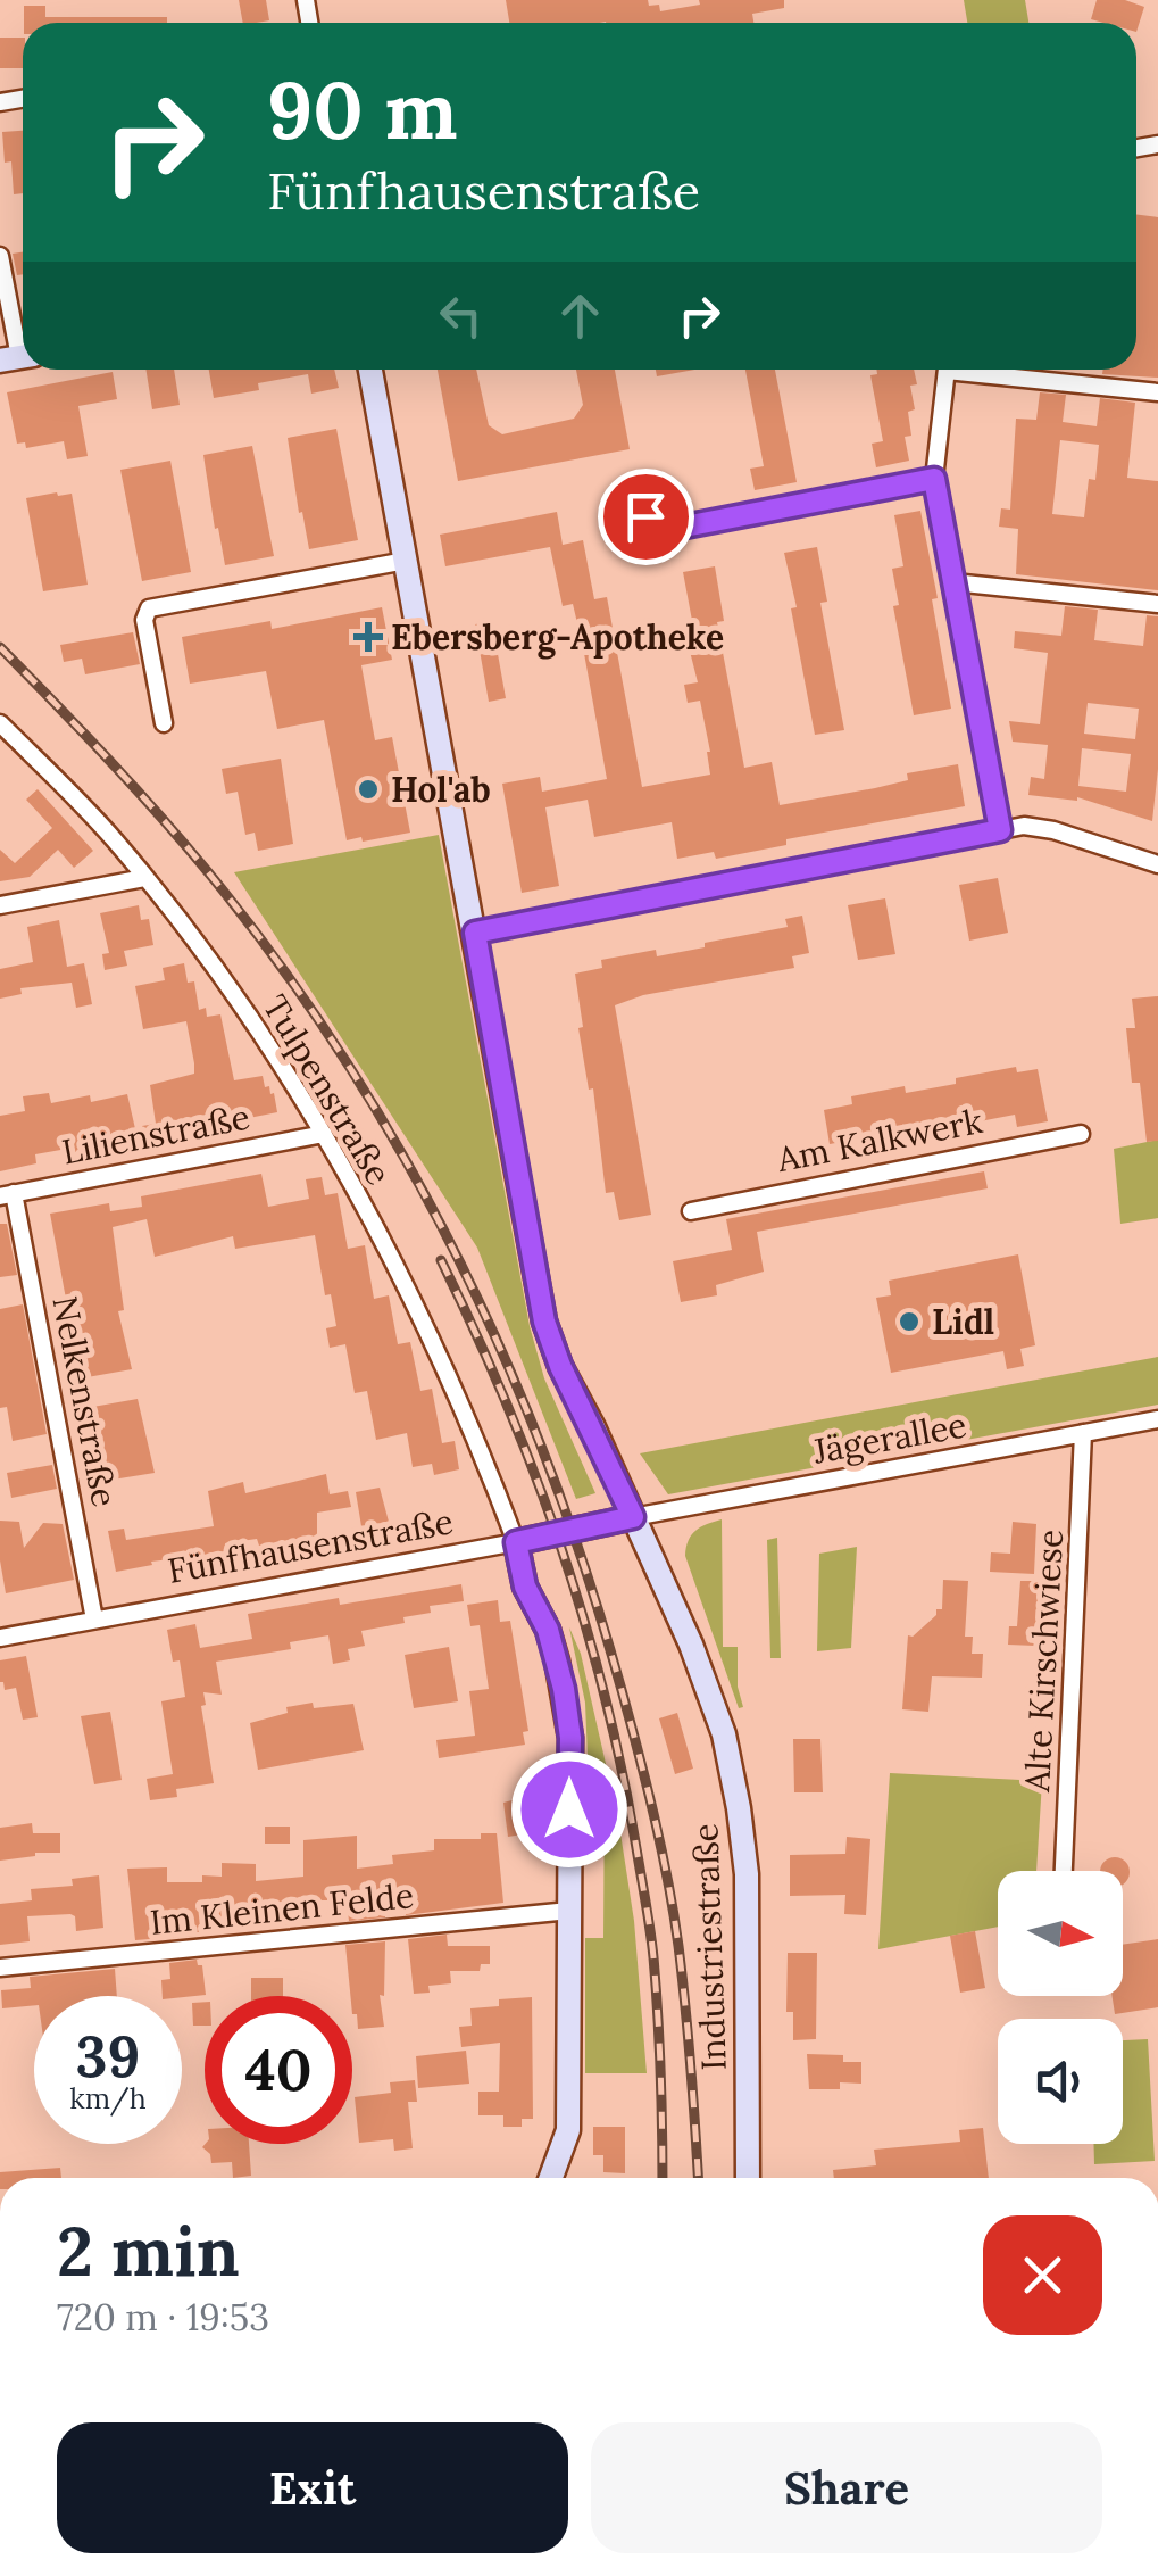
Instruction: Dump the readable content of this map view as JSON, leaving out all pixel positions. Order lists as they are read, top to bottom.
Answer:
{
  "streets": {
    "street": [
      "Tulpenstraße",
      "Lilienstraße",
      "Am Kalkwerk",
      "Nelkenstraße",
      "Jägerallee",
      "Fünfhausenstraße",
      "Alte Kirschwiese",
      "Im Kleinen Felde",
      "Industriestraße"
    ]
  },
  "crossings": [
    ["Tulpenstraße", "Lilienstraße"],
    ["Tulpenstraße", "Fünfhausenstraße"],
    ["Lilienstraße", "Nelkenstraße"],
    ["Nelkenstraße", "Fünfhausenstraße"],
    ["Jägerallee", "Fünfhausenstraße"],
    ["Jägerallee", "Alte Kirschwiese"],
    ["Jägerallee", "Industriestraße"],
    ["Fünfhausenstraße", "Industriestraße"]
  ],
  "places": {
    "health": ["Ebersberg-Apotheke"],
    "other": ["Hol'ab", "Lidl"]
  },
  "north": "right",
  "page": {
    "turn": ["90 m", "Fünfhausenstraße"],
    "speed": "39 km/h",
    "limit": "40",
    "heading": ["2 min", "720 m · 19:53"],
    "buttons": ["Exit", "Share"]
  }
}
